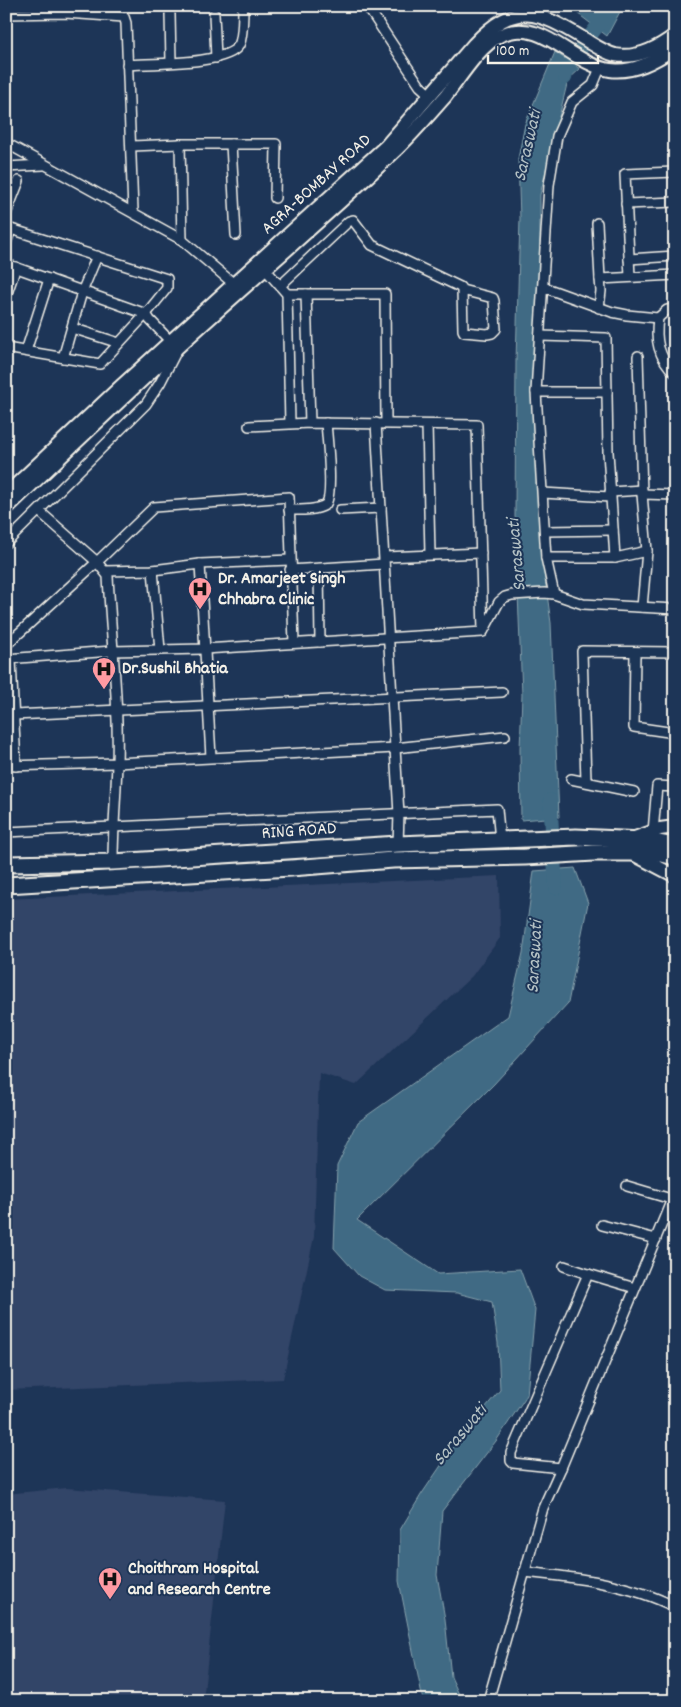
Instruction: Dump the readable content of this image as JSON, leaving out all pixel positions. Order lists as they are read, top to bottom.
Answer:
{
  "streets": {
    "highway": ["RING ROAD"],
    "main road": ["AGRA-BOMBAY ROAD"]
  },
  "water": ["Saraswati"],
  "places": {
    "hospital": ["Dr. Amarjeet Singh Chhabra Clinic", "Dr.Sushil Bhatia", "Choithram Hospital and Research Centre"]
  },
  "scale_bar": "100 m"
}
